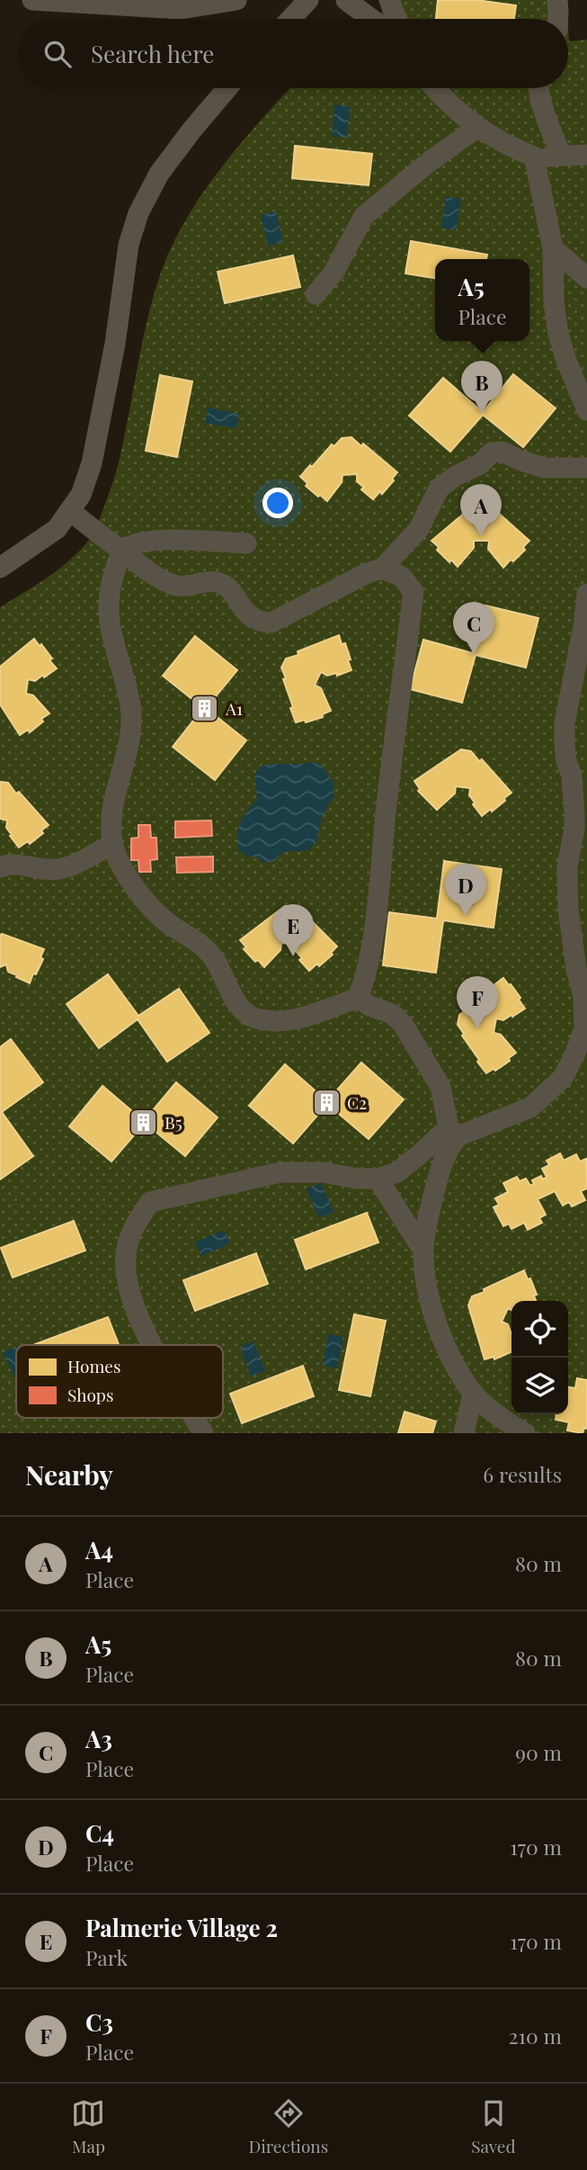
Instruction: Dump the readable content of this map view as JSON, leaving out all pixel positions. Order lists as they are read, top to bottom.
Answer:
{
  "places": {
    "building": ["A1", "C2", "B5"]
  },
  "legend": ["Homes", "Shops"],
  "page": {
    "search": "Search here",
    "popup": ["A5", "Place"],
    "pins": [
      "B",
      "A",
      "C",
      "D",
      "E",
      "F"
    ],
    "heading": ["Nearby", "6 results"],
    "list": [
      {
        "mark": "A",
        "name": "A4",
        "note": "Place",
        "value": "80 m"
      },
      {
        "mark": "B",
        "name": "A5",
        "note": "Place",
        "value": "80 m"
      },
      {
        "mark": "C",
        "name": "A3",
        "note": "Place",
        "value": "90 m"
      },
      {
        "mark": "D",
        "name": "C4",
        "note": "Place",
        "value": "170 m"
      },
      {
        "mark": "E",
        "name": "Palmerie Village 2",
        "note": "Park",
        "value": "170 m"
      },
      {
        "mark": "F",
        "name": "C3",
        "note": "Place",
        "value": "210 m"
      }
    ],
    "nav": ["Map", "Directions", "Saved"]
  }
}
